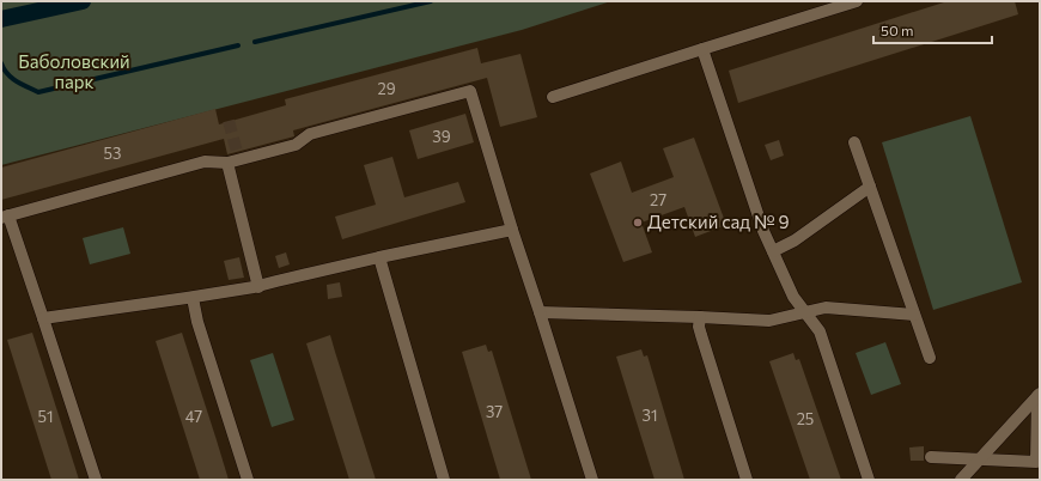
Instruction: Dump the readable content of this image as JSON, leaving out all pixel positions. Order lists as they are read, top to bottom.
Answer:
{
  "parks": ["Баболовский парк"],
  "places": ["Детский сад № 9"],
  "house_numbers": [
    "29",
    "39",
    "53",
    "27",
    "37",
    "31",
    "51",
    "47",
    "25"
  ],
  "scale_bar": "50 m"
}
